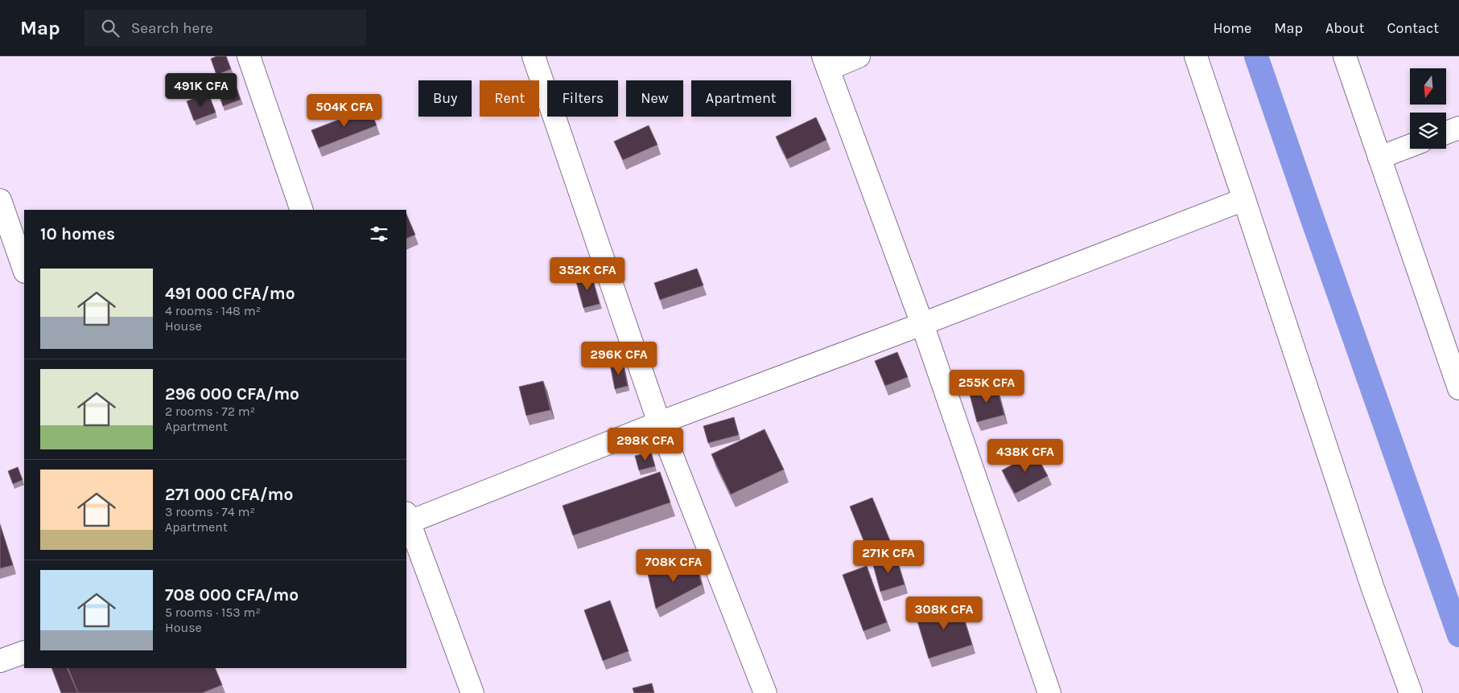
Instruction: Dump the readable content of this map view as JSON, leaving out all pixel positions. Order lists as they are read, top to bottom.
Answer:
{
  "north": "bottom",
  "page": {
    "header": "Map",
    "search": "Search here",
    "nav": [
      "Home",
      "Map",
      "About",
      "Contact"
    ],
    "price": [
      "491K CFA",
      "504K CFA",
      "352K CFA",
      "296K CFA",
      "255K CFA",
      "298K CFA",
      "438K CFA",
      "271K CFA",
      "708K CFA",
      "308K CFA"
    ],
    "chip": [
      "Buy",
      "Rent",
      "Filters",
      "New",
      "Apartment"
    ],
    "heading": "10 homes",
    "list": [
      {
        "name": "491 000 CFA/mo",
        "note": "4 rooms · 148 m² · House"
      },
      {
        "name": "296 000 CFA/mo",
        "note": "2 rooms · 72 m² · Apartment"
      },
      {
        "name": "271 000 CFA/mo",
        "note": "3 rooms · 74 m² · Apartment"
      },
      {
        "name": "708 000 CFA/mo",
        "note": "5 rooms · 153 m² · House"
      }
    ]
  }
}
